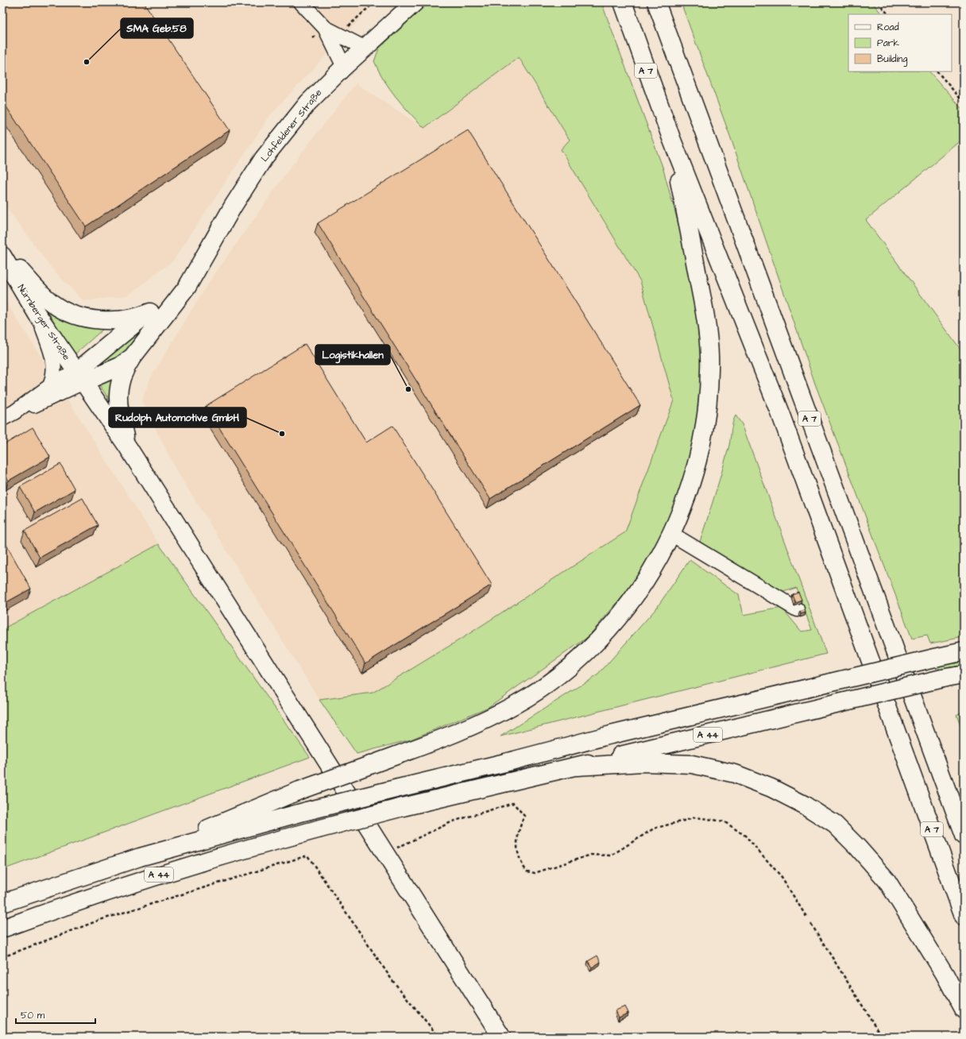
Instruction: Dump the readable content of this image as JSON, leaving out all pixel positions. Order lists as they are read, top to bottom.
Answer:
{
  "streets": {
    "main road": [
      "A 7",
      "Lohfeldener Straße",
      "Nürnberger Straße",
      "A 44"
    ]
  },
  "crossings": [
    ["Lohfeldener Straße", "Nürnberger Straße"]
  ],
  "places": ["SMA Geb.58", "Logistikhallen", "Rudolph Automotive GmbH"],
  "legend": ["Road", "Park", "Building"],
  "scale_bar": "50 m"
}
